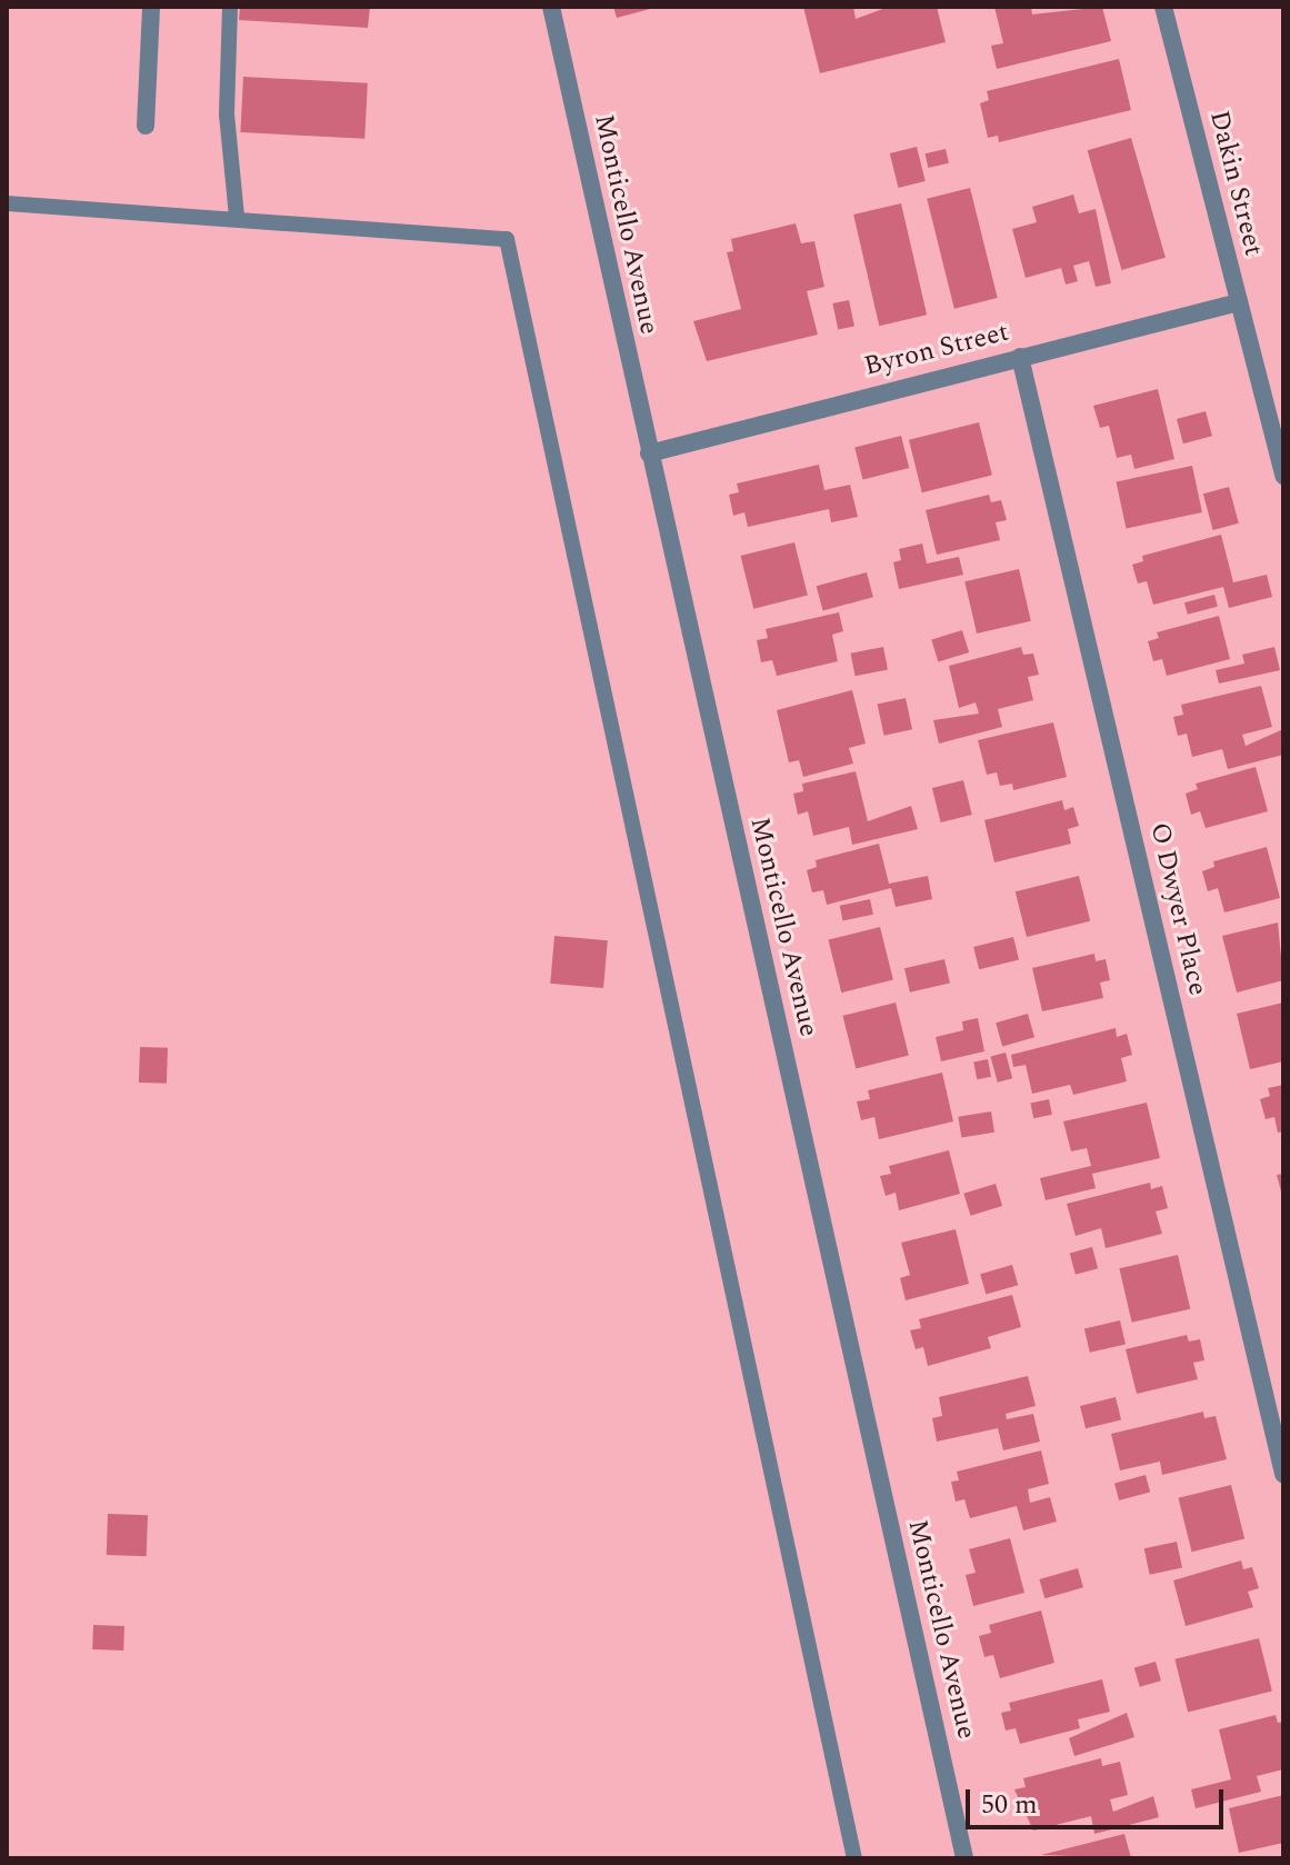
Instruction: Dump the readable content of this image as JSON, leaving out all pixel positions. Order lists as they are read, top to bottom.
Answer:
{
  "streets": {
    "street": [
      "Dakin Street",
      "Monticello Avenue",
      "Byron Street",
      "O Dwyer Place"
    ]
  },
  "crossings": [
    ["Dakin Street", "Byron Street"],
    ["Monticello Avenue", "Byron Street"],
    ["Byron Street", "O Dwyer Place"]
  ],
  "scale_bar": "50 m"
}
